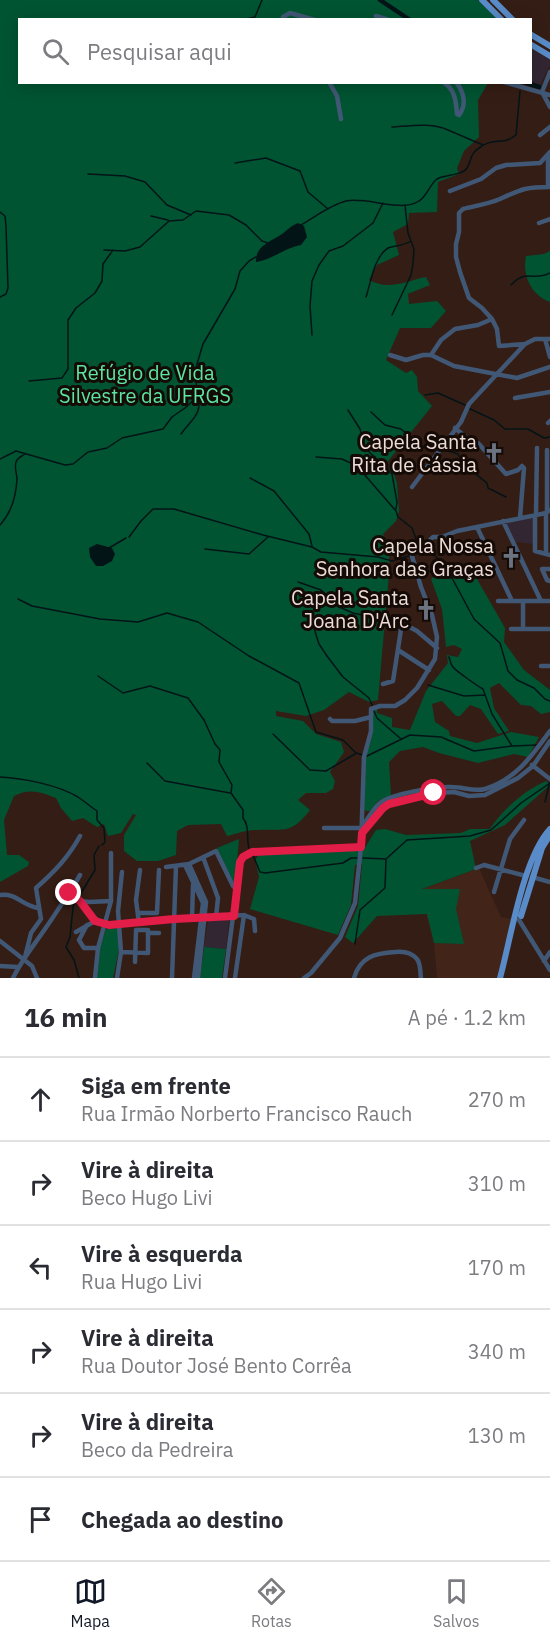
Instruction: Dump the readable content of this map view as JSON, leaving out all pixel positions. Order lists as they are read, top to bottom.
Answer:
{
  "parks": ["Refúgio de Vida Silvestre da UFRGS"],
  "places": {
    "church": ["Capela Santa Rita de Cássia", "Capela Nossa Senhora das Graças", "Capela Santa Joana D'Arc"]
  },
  "page": {
    "search": "Pesquisar aqui",
    "heading": ["16 min", "A pé · 1.2 km"],
    "list": [
      ["Siga em frente", "Rua Irmão Norberto Francisco Rauch", "270 m"],
      ["Vire à direita", "Beco Hugo Livi", "310 m"],
      ["Vire à esquerda", "Rua Hugo Livi", "170 m"],
      ["Vire à direita", "Rua Doutor José Bento Corrêa", "340 m"],
      ["Vire à direita", "Beco da Pedreira", "130 m"],
      "Chegada ao destino"
    ],
    "nav": ["Mapa", "Rotas", "Salvos"]
  }
}
